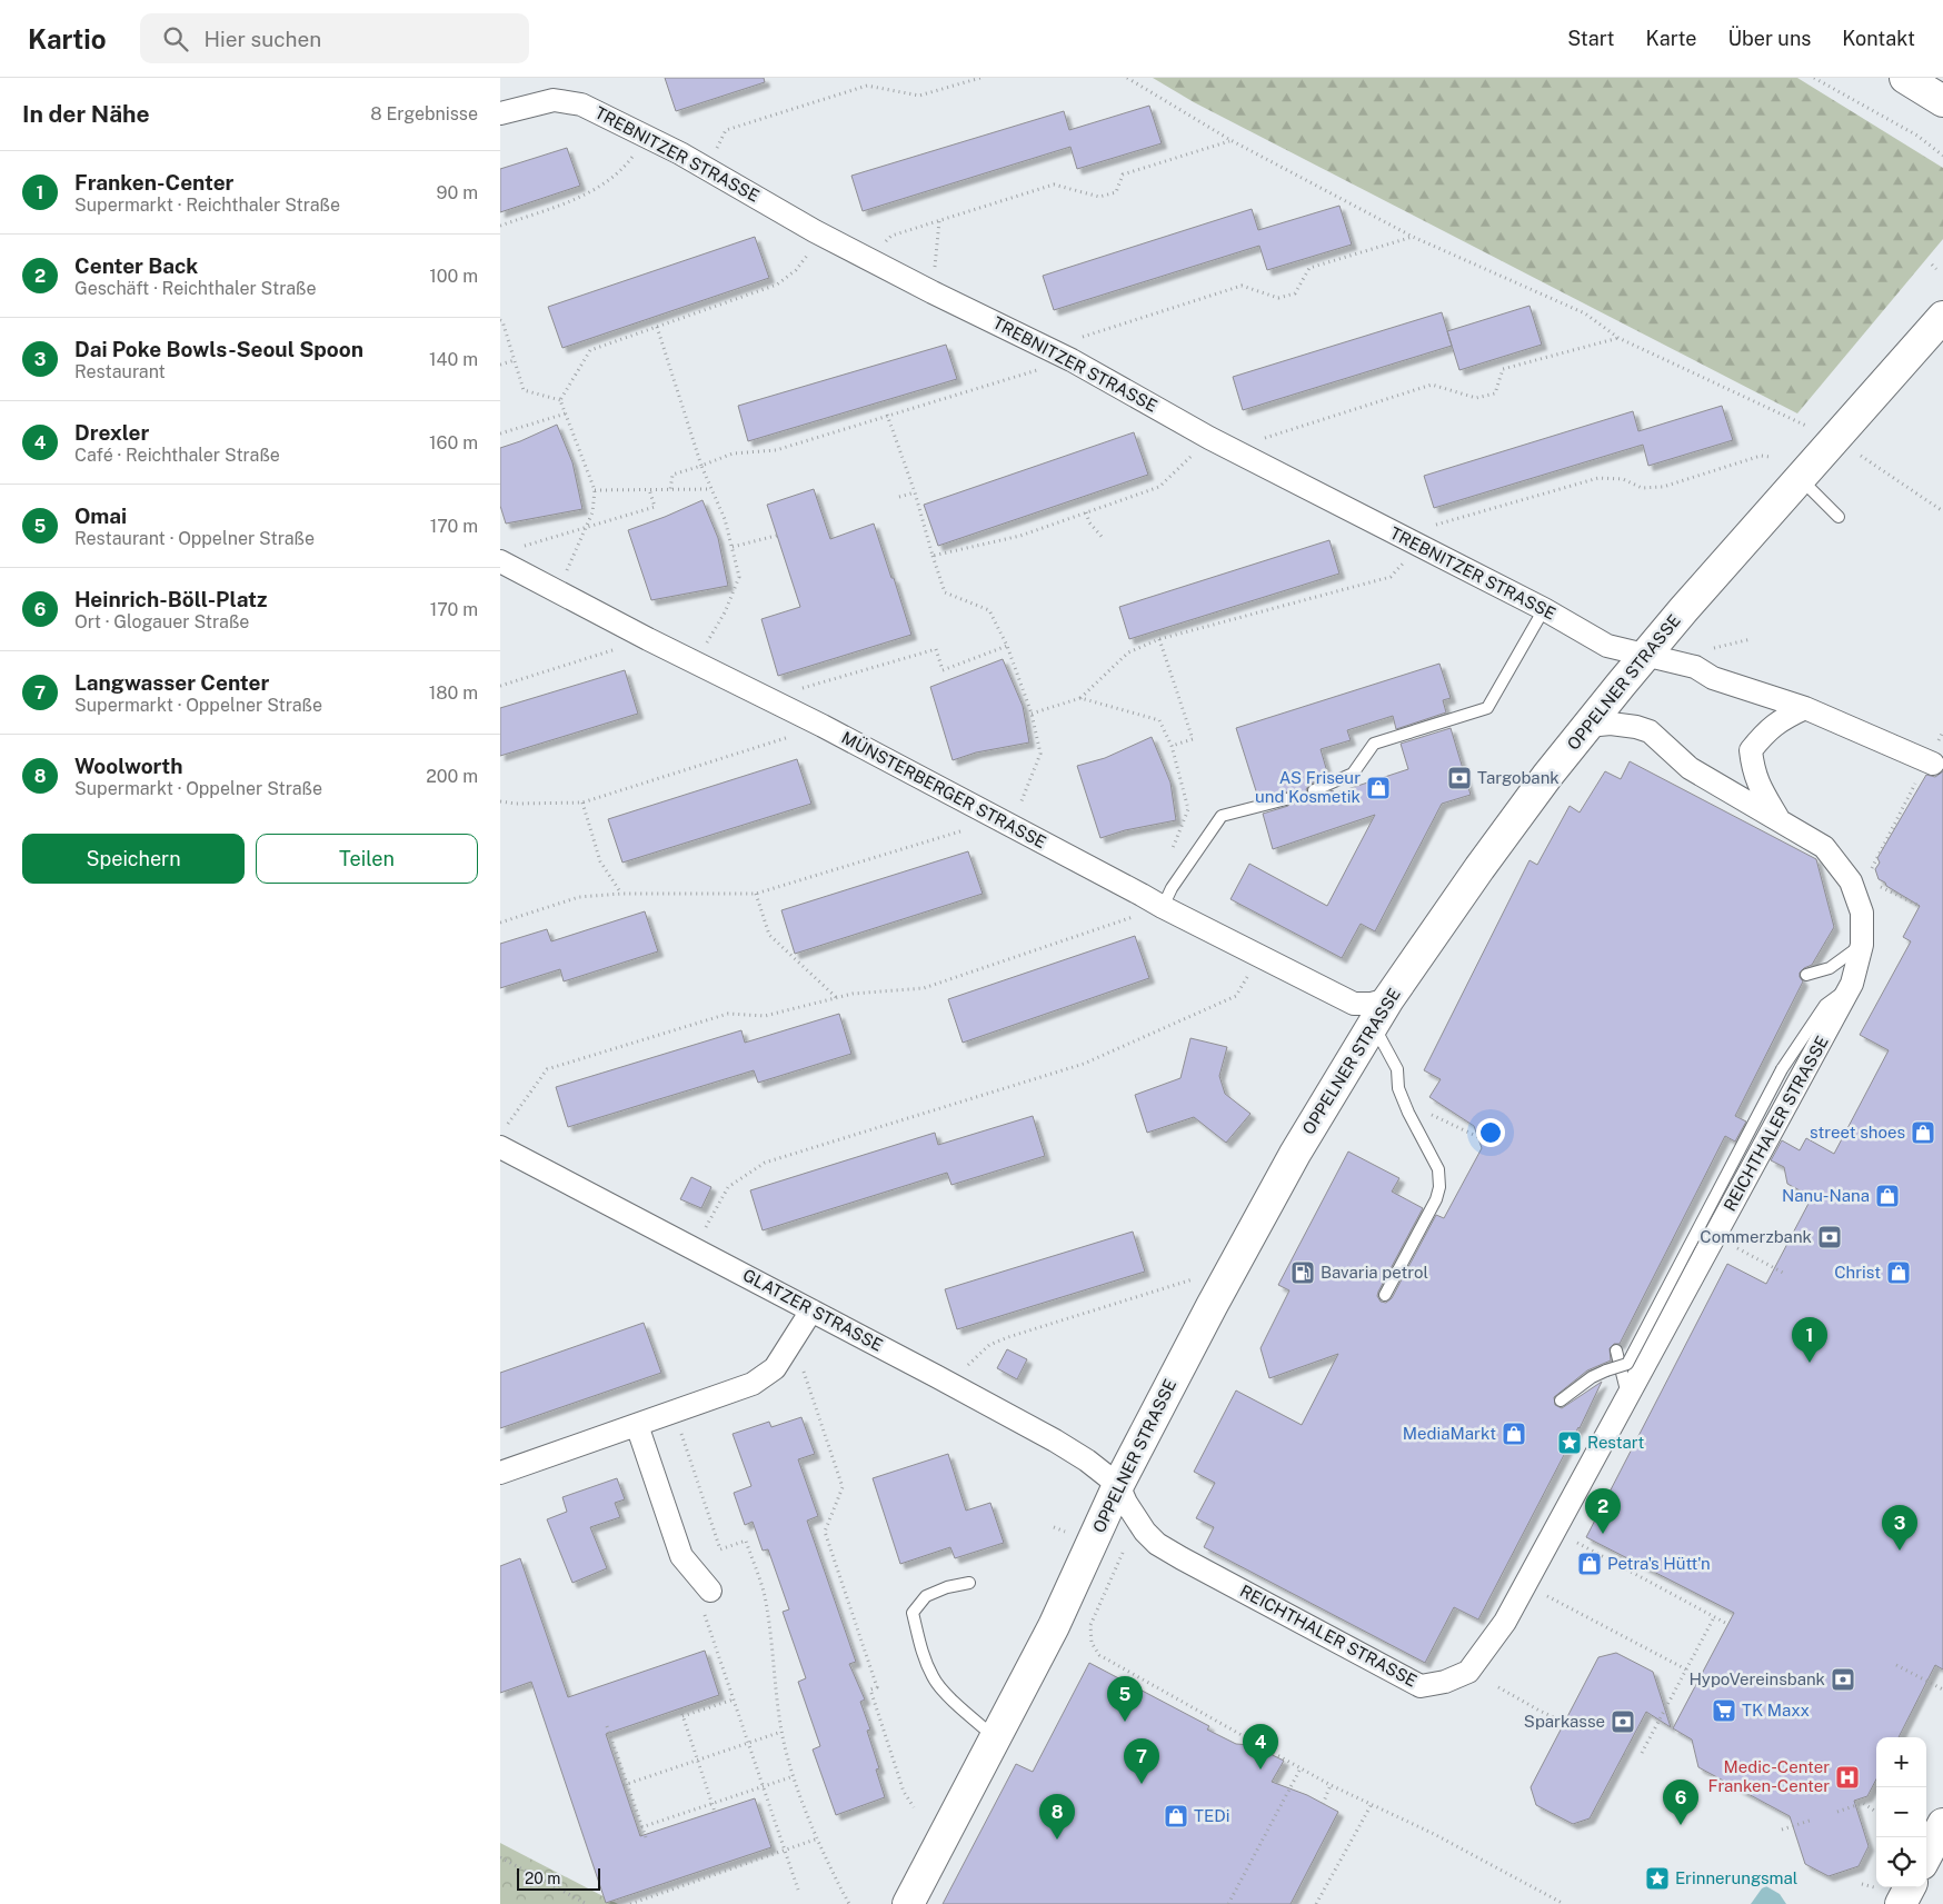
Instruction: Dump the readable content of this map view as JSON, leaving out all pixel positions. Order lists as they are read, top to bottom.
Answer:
{
  "streets": {
    "street": [
      "TREBNITZER STRASSE",
      "OPPELNER STRASSE",
      "MÜNSTERBERGER STRASSE",
      "REICHTHALER STRASSE",
      "GLATZER STRASSE"
    ]
  },
  "crossings": [
    ["TREBNITZER STRASSE", "OPPELNER STRASSE"],
    ["OPPELNER STRASSE", "MÜNSTERBERGER STRASSE"],
    ["OPPELNER STRASSE", "REICHTHALER STRASSE"],
    ["OPPELNER STRASSE", "GLATZER STRASSE"],
    ["REICHTHALER STRASSE", "GLATZER STRASSE"]
  ],
  "places": {
    "bank": [
      "Targobank",
      "Commerzbank",
      "HypoVereinsbank",
      "Sparkasse"
    ],
    "shop": [
      "AS Friseur und Kosmetik",
      "street shoes",
      "Nanu-Nana",
      "Christ",
      "MediaMarkt",
      "Petra's Hütt'n",
      "TEDi"
    ],
    "fuel station": ["Bavaria petrol"],
    "place": ["Restart", "Erinnerungsmal"],
    "supermarket": ["TK Maxx"],
    "hospital": ["Medic-Center Franken-Center"]
  },
  "scale_bar": "20 m",
  "page": {
    "header": "Kartio",
    "search": "Hier suchen",
    "nav": [
      "Start",
      "Karte",
      "Über uns",
      "Kontakt"
    ],
    "heading": ["In der Nähe", "8 Ergebnisse"],
    "list": [
      {
        "mark": "1",
        "name": "Franken-Center",
        "note": "Supermarkt · Reichthaler Straße",
        "value": "90 m"
      },
      {
        "mark": "2",
        "name": "Center Back",
        "note": "Geschäft · Reichthaler Straße",
        "value": "100 m"
      },
      {
        "mark": "3",
        "name": "Dai Poke Bowls-Seoul Spoon",
        "note": "Restaurant",
        "value": "140 m"
      },
      {
        "mark": "4",
        "name": "Drexler",
        "note": "Café · Reichthaler Straße",
        "value": "160 m"
      },
      {
        "mark": "5",
        "name": "Omai",
        "note": "Restaurant · Oppelner Straße",
        "value": "170 m"
      },
      {
        "mark": "6",
        "name": "Heinrich-Böll-Platz",
        "note": "Ort · Glogauer Straße",
        "value": "170 m"
      },
      {
        "mark": "7",
        "name": "Langwasser Center",
        "note": "Supermarkt · Oppelner Straße",
        "value": "180 m"
      },
      {
        "mark": "8",
        "name": "Woolworth",
        "note": "Supermarkt · Oppelner Straße",
        "value": "200 m"
      }
    ],
    "buttons": ["Speichern", "Teilen"],
    "pins": [
      "1",
      "2",
      "3",
      "5",
      "4",
      "7",
      "6",
      "8"
    ],
    "map_buttons": ["+", "−"],
    "scale": "20 m"
  }
}
